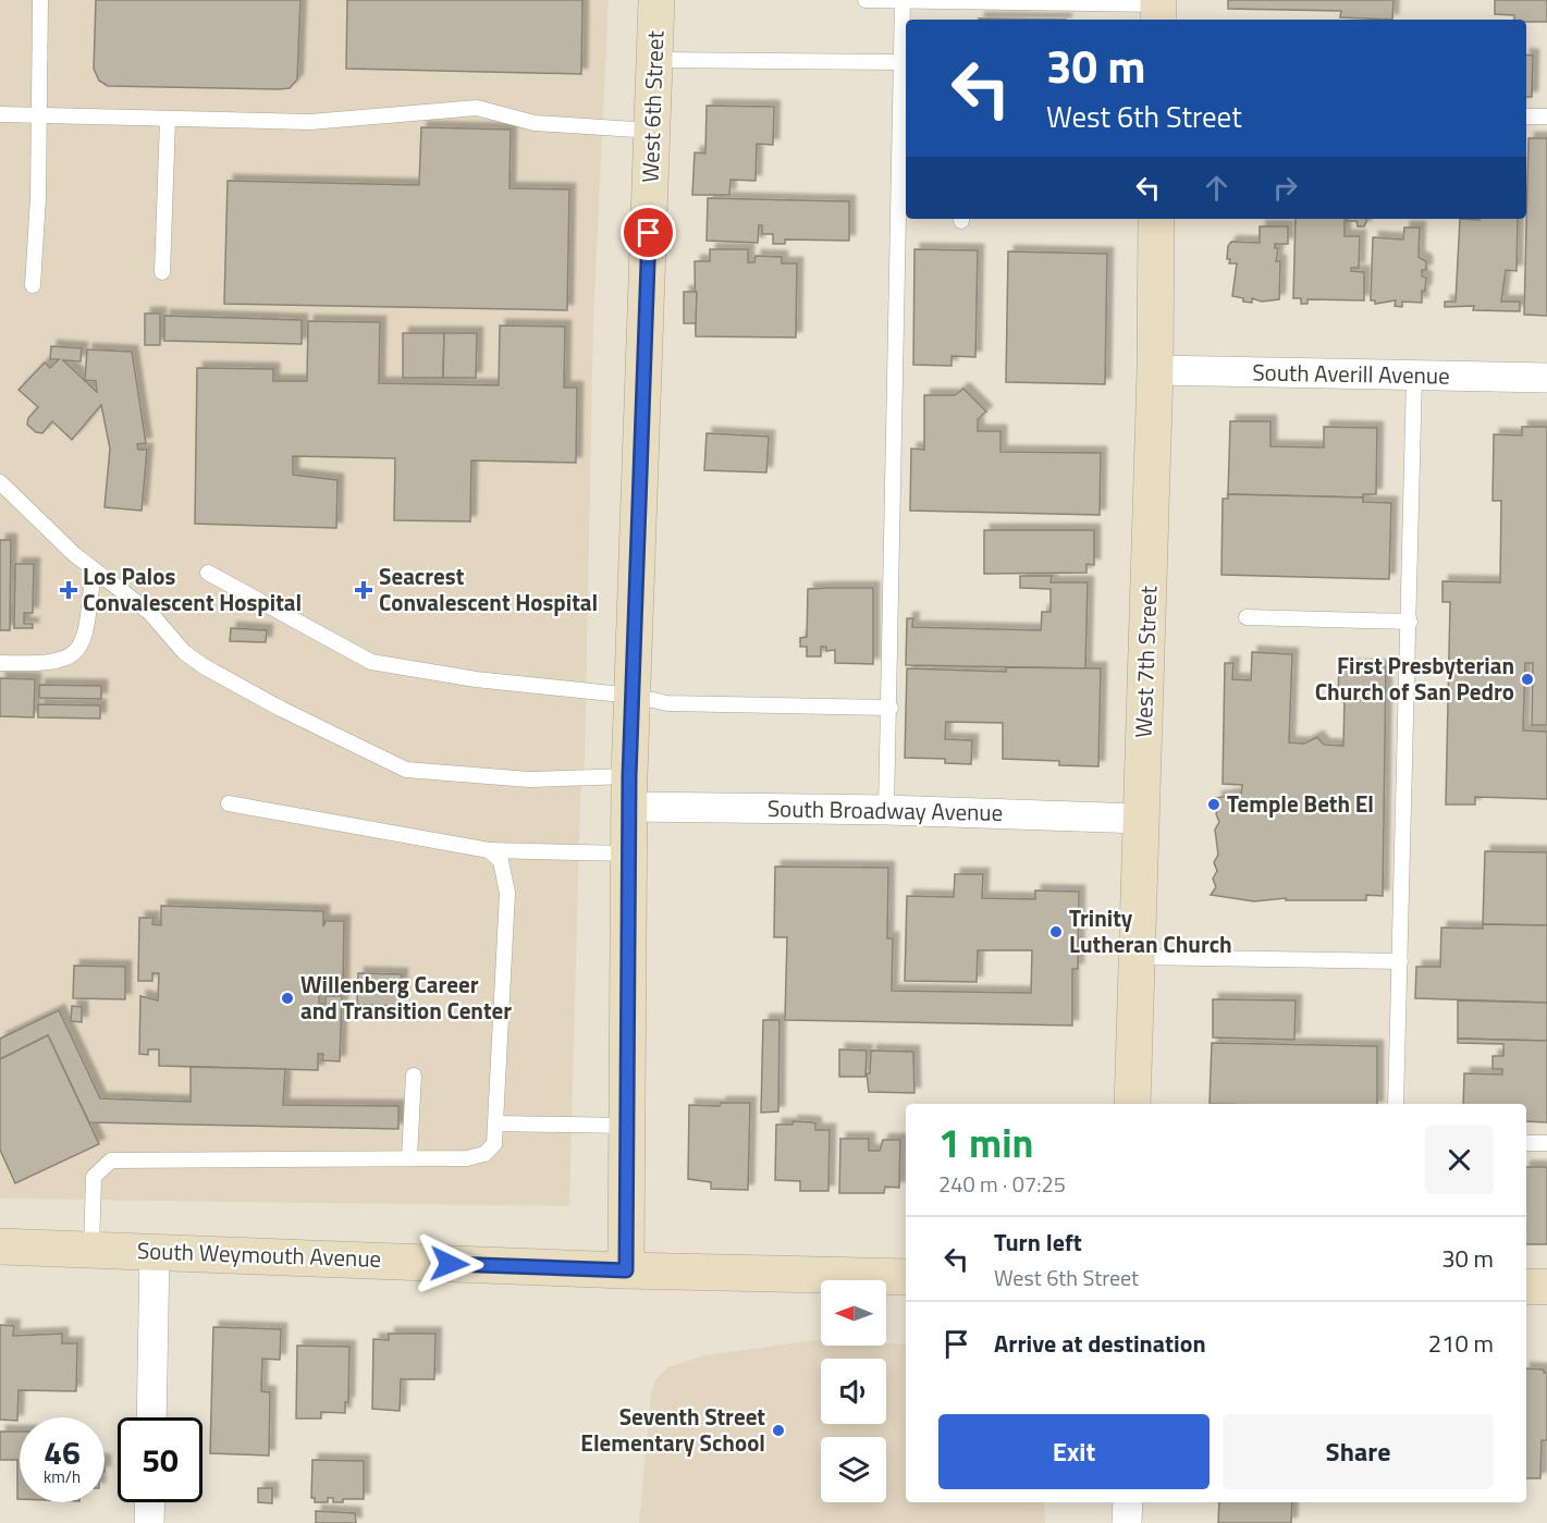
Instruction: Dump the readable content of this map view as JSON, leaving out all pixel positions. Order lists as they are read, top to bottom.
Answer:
{
  "streets": {
    "street": [
      "West 6th Street",
      "South Averill Avenue",
      "West 7th Street",
      "South Broadway Avenue",
      "South Weymouth Avenue"
    ]
  },
  "crossings": [
    ["West 6th Street", "South Broadway Avenue"],
    ["West 6th Street", "South Weymouth Avenue"],
    ["South Averill Avenue", "West 7th Street"],
    ["West 7th Street", "South Broadway Avenue"]
  ],
  "places": {
    "health": ["Los Palos Convalescent Hospital", "Seacrest Convalescent Hospital"],
    "other": [
      "First Presbyterian Church of San Pedro",
      "Temple Beth El",
      "Trinity Lutheran Church",
      "Willenberg Career and Transition Center",
      "Seventh Street Elementary School"
    ]
  },
  "north": "left",
  "page": {
    "turn": ["30 m", "West 6th Street"],
    "heading": ["1 min", "240 m · 07:25"],
    "list": [
      {
        "name": "Turn left",
        "note": "West 6th Street",
        "value": "30 m"
      },
      {
        "name": "Arrive at destination",
        "value": "210 m"
      }
    ],
    "buttons": ["Exit", "Share"],
    "speed": "46 km/h",
    "limit": "50"
  }
}
